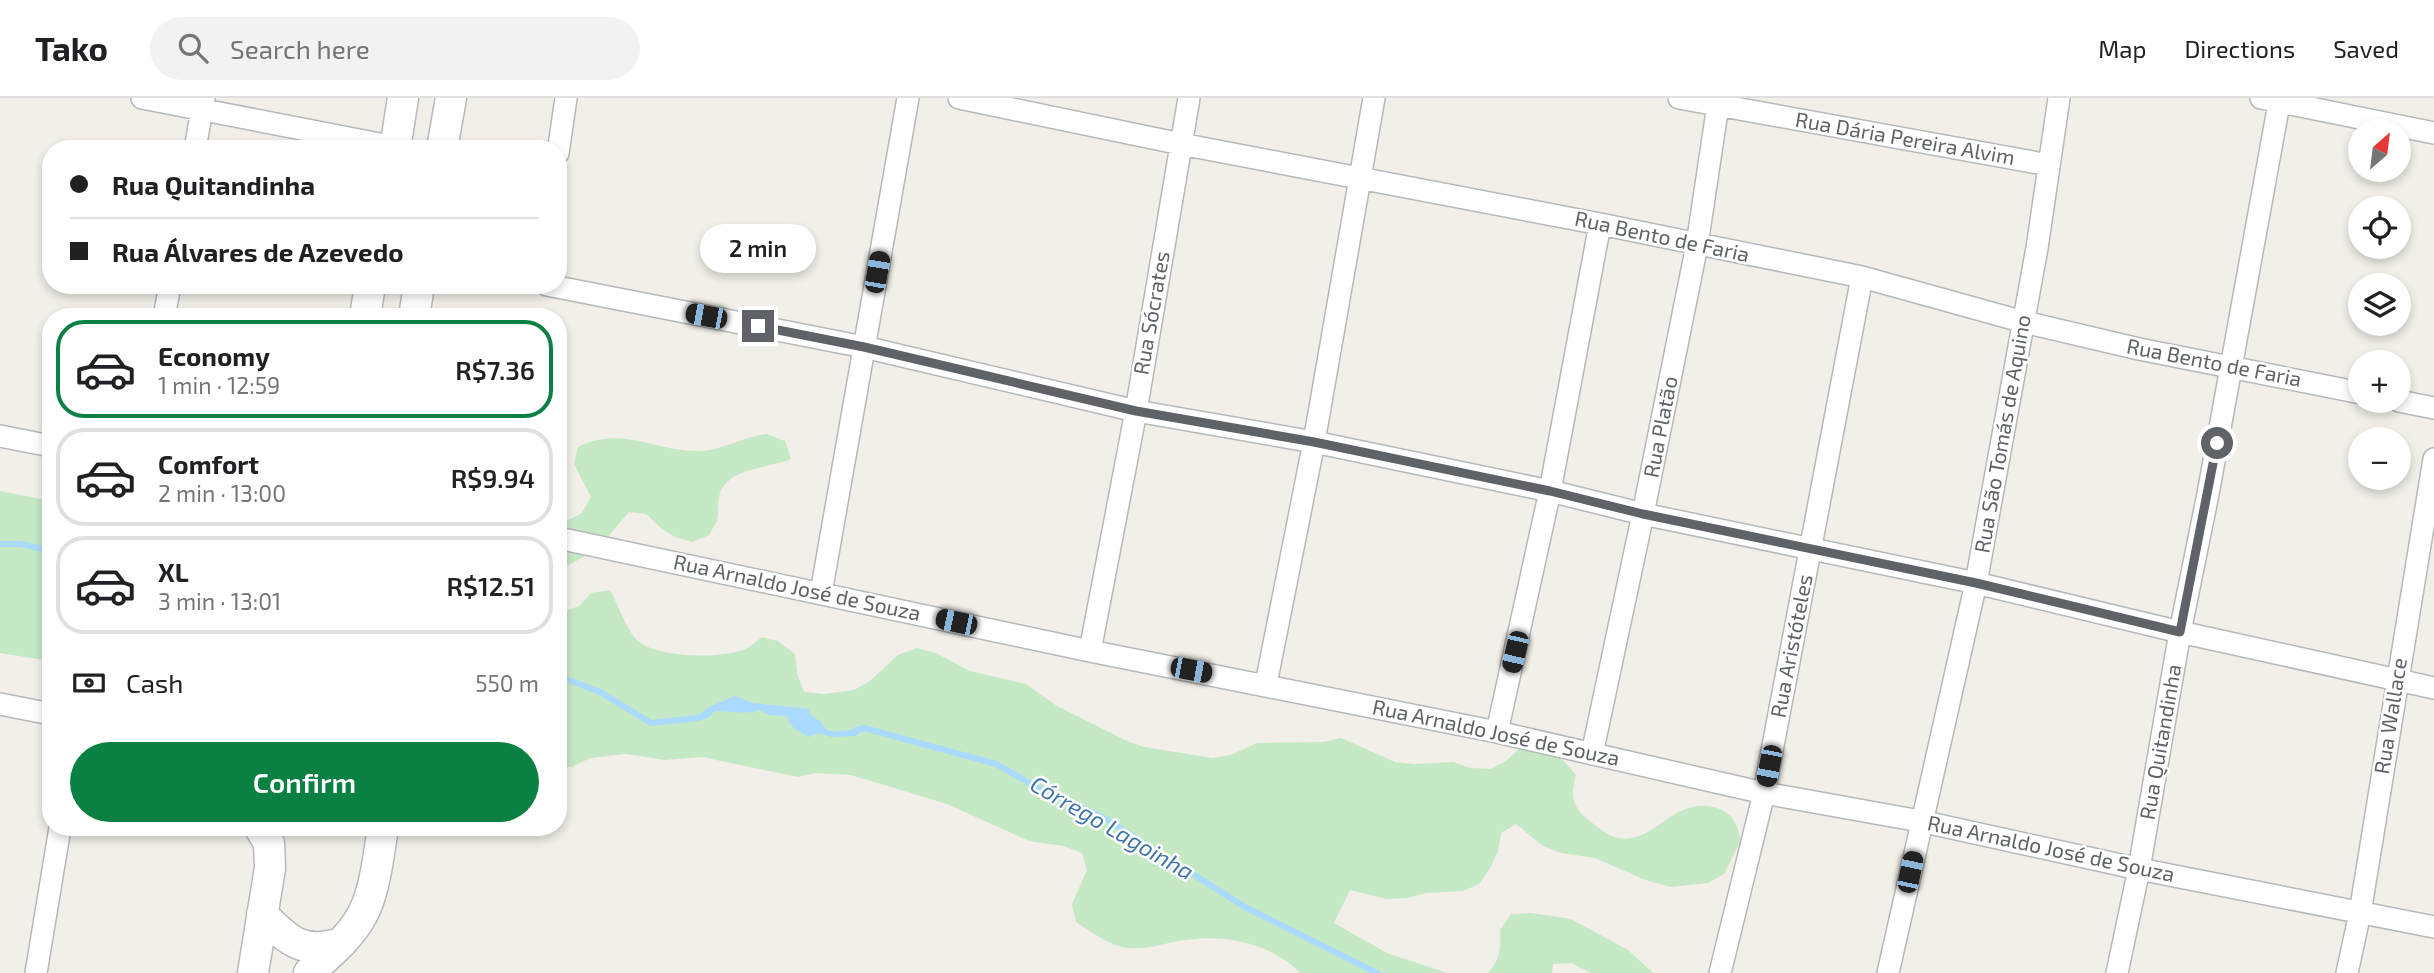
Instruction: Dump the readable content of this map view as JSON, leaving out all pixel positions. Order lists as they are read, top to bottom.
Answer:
{
  "streets": {
    "street": [
      "Rua Dária Pereira Alvim",
      "Rua Bento de Faria",
      "Rua Sócrates",
      "Rua Platão",
      "Rua São Tomás de Aquino",
      "Rua Arnaldo José de Souza",
      "Rua Aristóteles",
      "Rua Wallace",
      "Rua Quitandinha"
    ]
  },
  "crossings": [
    ["Rua Dária Pereira Alvim", "Rua Platão"],
    ["Rua Dária Pereira Alvim", "Rua São Tomás de Aquino"],
    ["Rua Bento de Faria", "Rua Sócrates"],
    ["Rua Bento de Faria", "Rua Platão"],
    ["Rua Bento de Faria", "Rua São Tomás de Aquino"],
    ["Rua Bento de Faria", "Rua Aristóteles"],
    ["Rua Bento de Faria", "Rua Quitandinha"],
    ["Rua Sócrates", "Rua Arnaldo José de Souza"],
    ["Rua Platão", "Rua Arnaldo José de Souza"],
    ["Rua São Tomás de Aquino", "Rua Arnaldo José de Souza"],
    ["Rua Arnaldo José de Souza", "Rua Aristóteles"],
    ["Rua Arnaldo José de Souza", "Rua Wallace"],
    ["Rua Arnaldo José de Souza", "Rua Quitandinha"]
  ],
  "water": ["Córrego Lagoinha"],
  "north": "top right",
  "page": {
    "header": "Tako",
    "search": "Search here",
    "nav": ["Map", "Directions", "Saved"],
    "map_buttons": ["+", "−"],
    "banner": ["Rua Quitandinha", "Rua Álvares de Azevedo"],
    "bubble": "2 min",
    "list": [
      {
        "name": "Economy",
        "note": "1 min · 12:59",
        "value": "R$7.36"
      },
      {
        "name": "Comfort",
        "note": "2 min · 13:00",
        "value": "R$9.94"
      },
      {
        "name": "XL",
        "note": "3 min · 13:01",
        "value": "R$12.51"
      }
    ],
    "pay": ["Cash", "550 m"],
    "buttons": "Confirm"
  }
}
